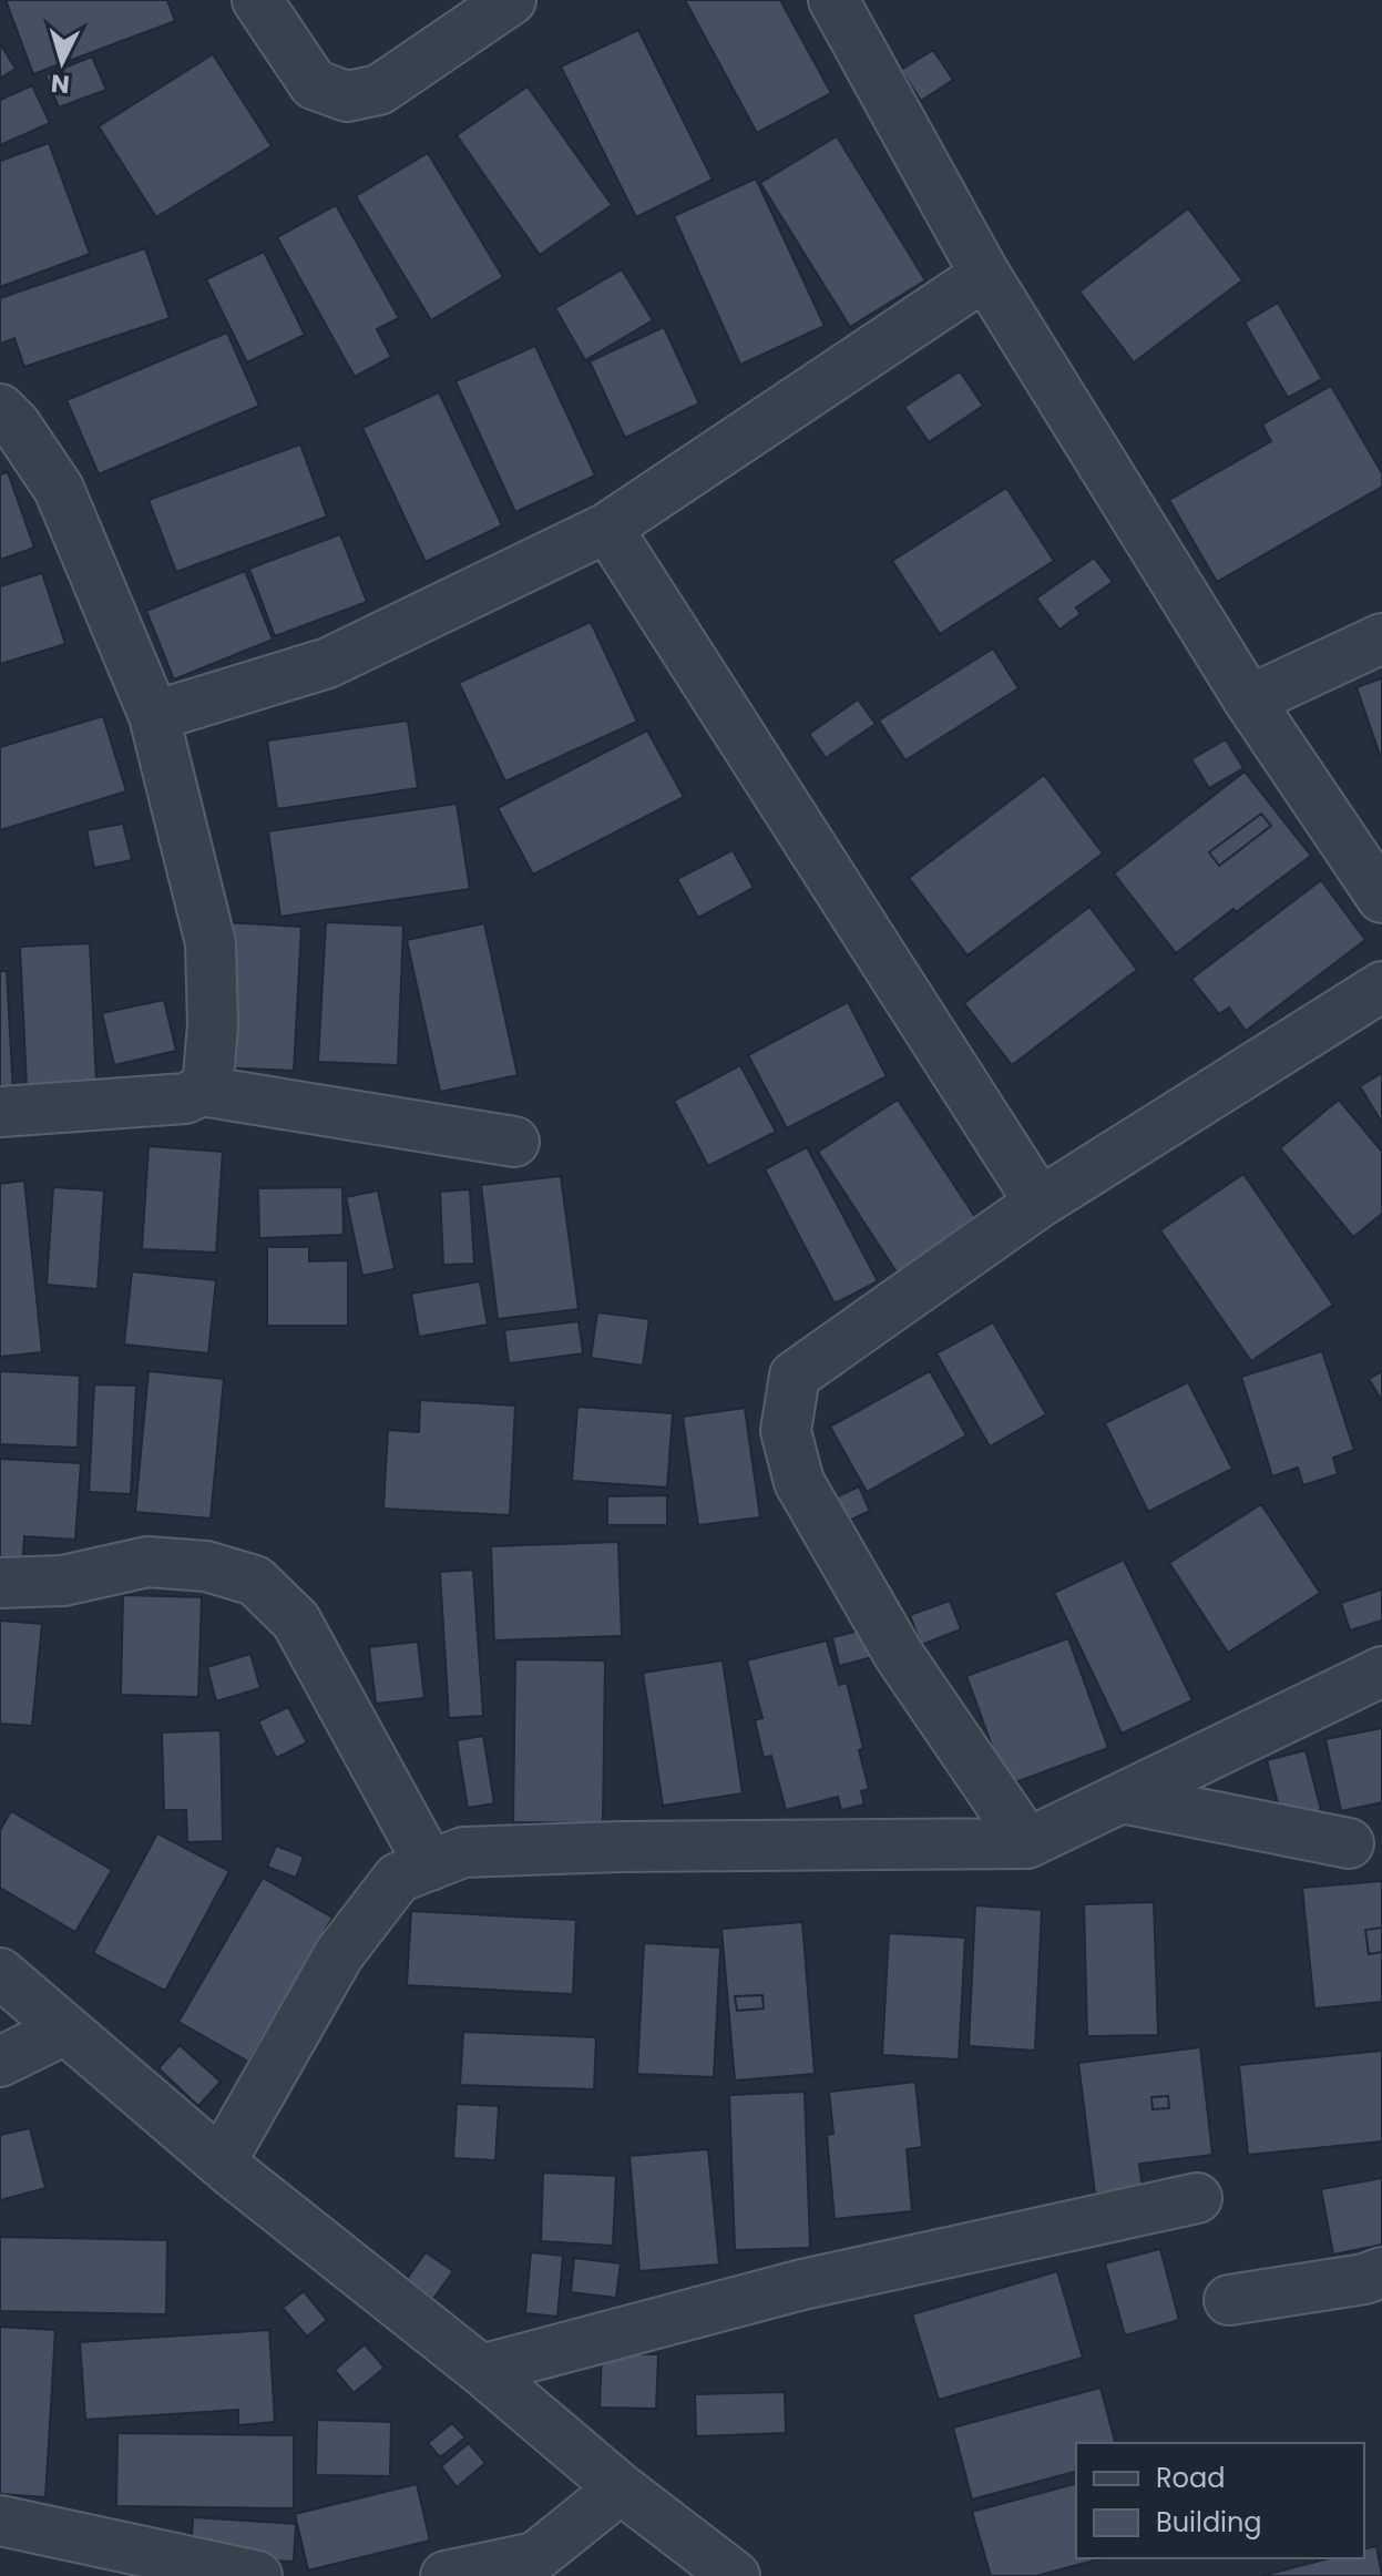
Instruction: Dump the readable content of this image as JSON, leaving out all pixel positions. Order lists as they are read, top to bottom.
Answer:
{
  "legend": ["Road", "Building"],
  "north": "bottom"
}
